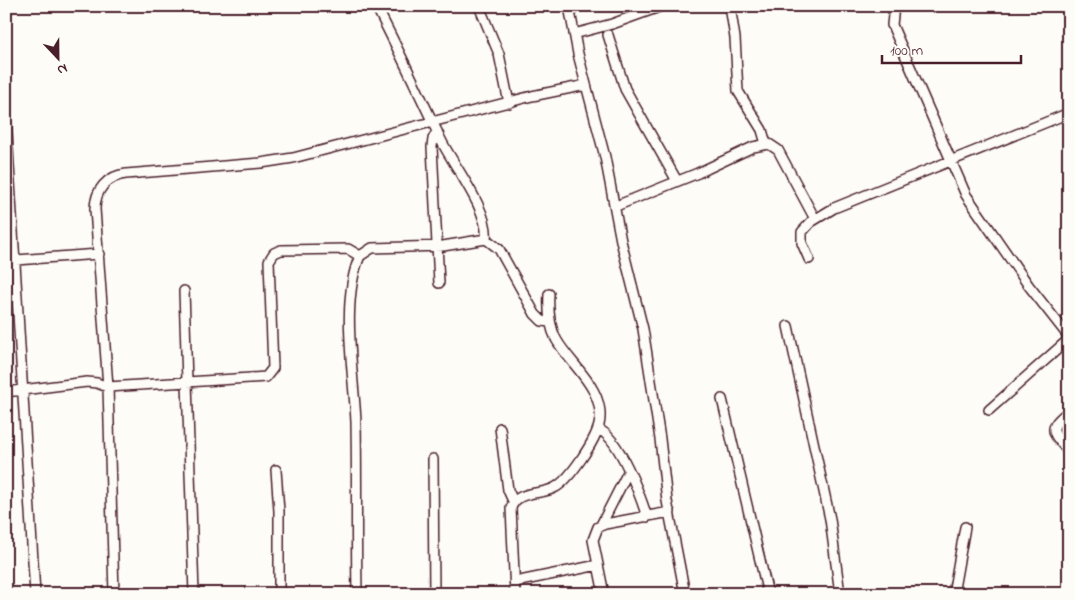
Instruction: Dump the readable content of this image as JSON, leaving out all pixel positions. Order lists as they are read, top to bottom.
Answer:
{
  "scale_bar": "100 m",
  "north": "bottom"
}
